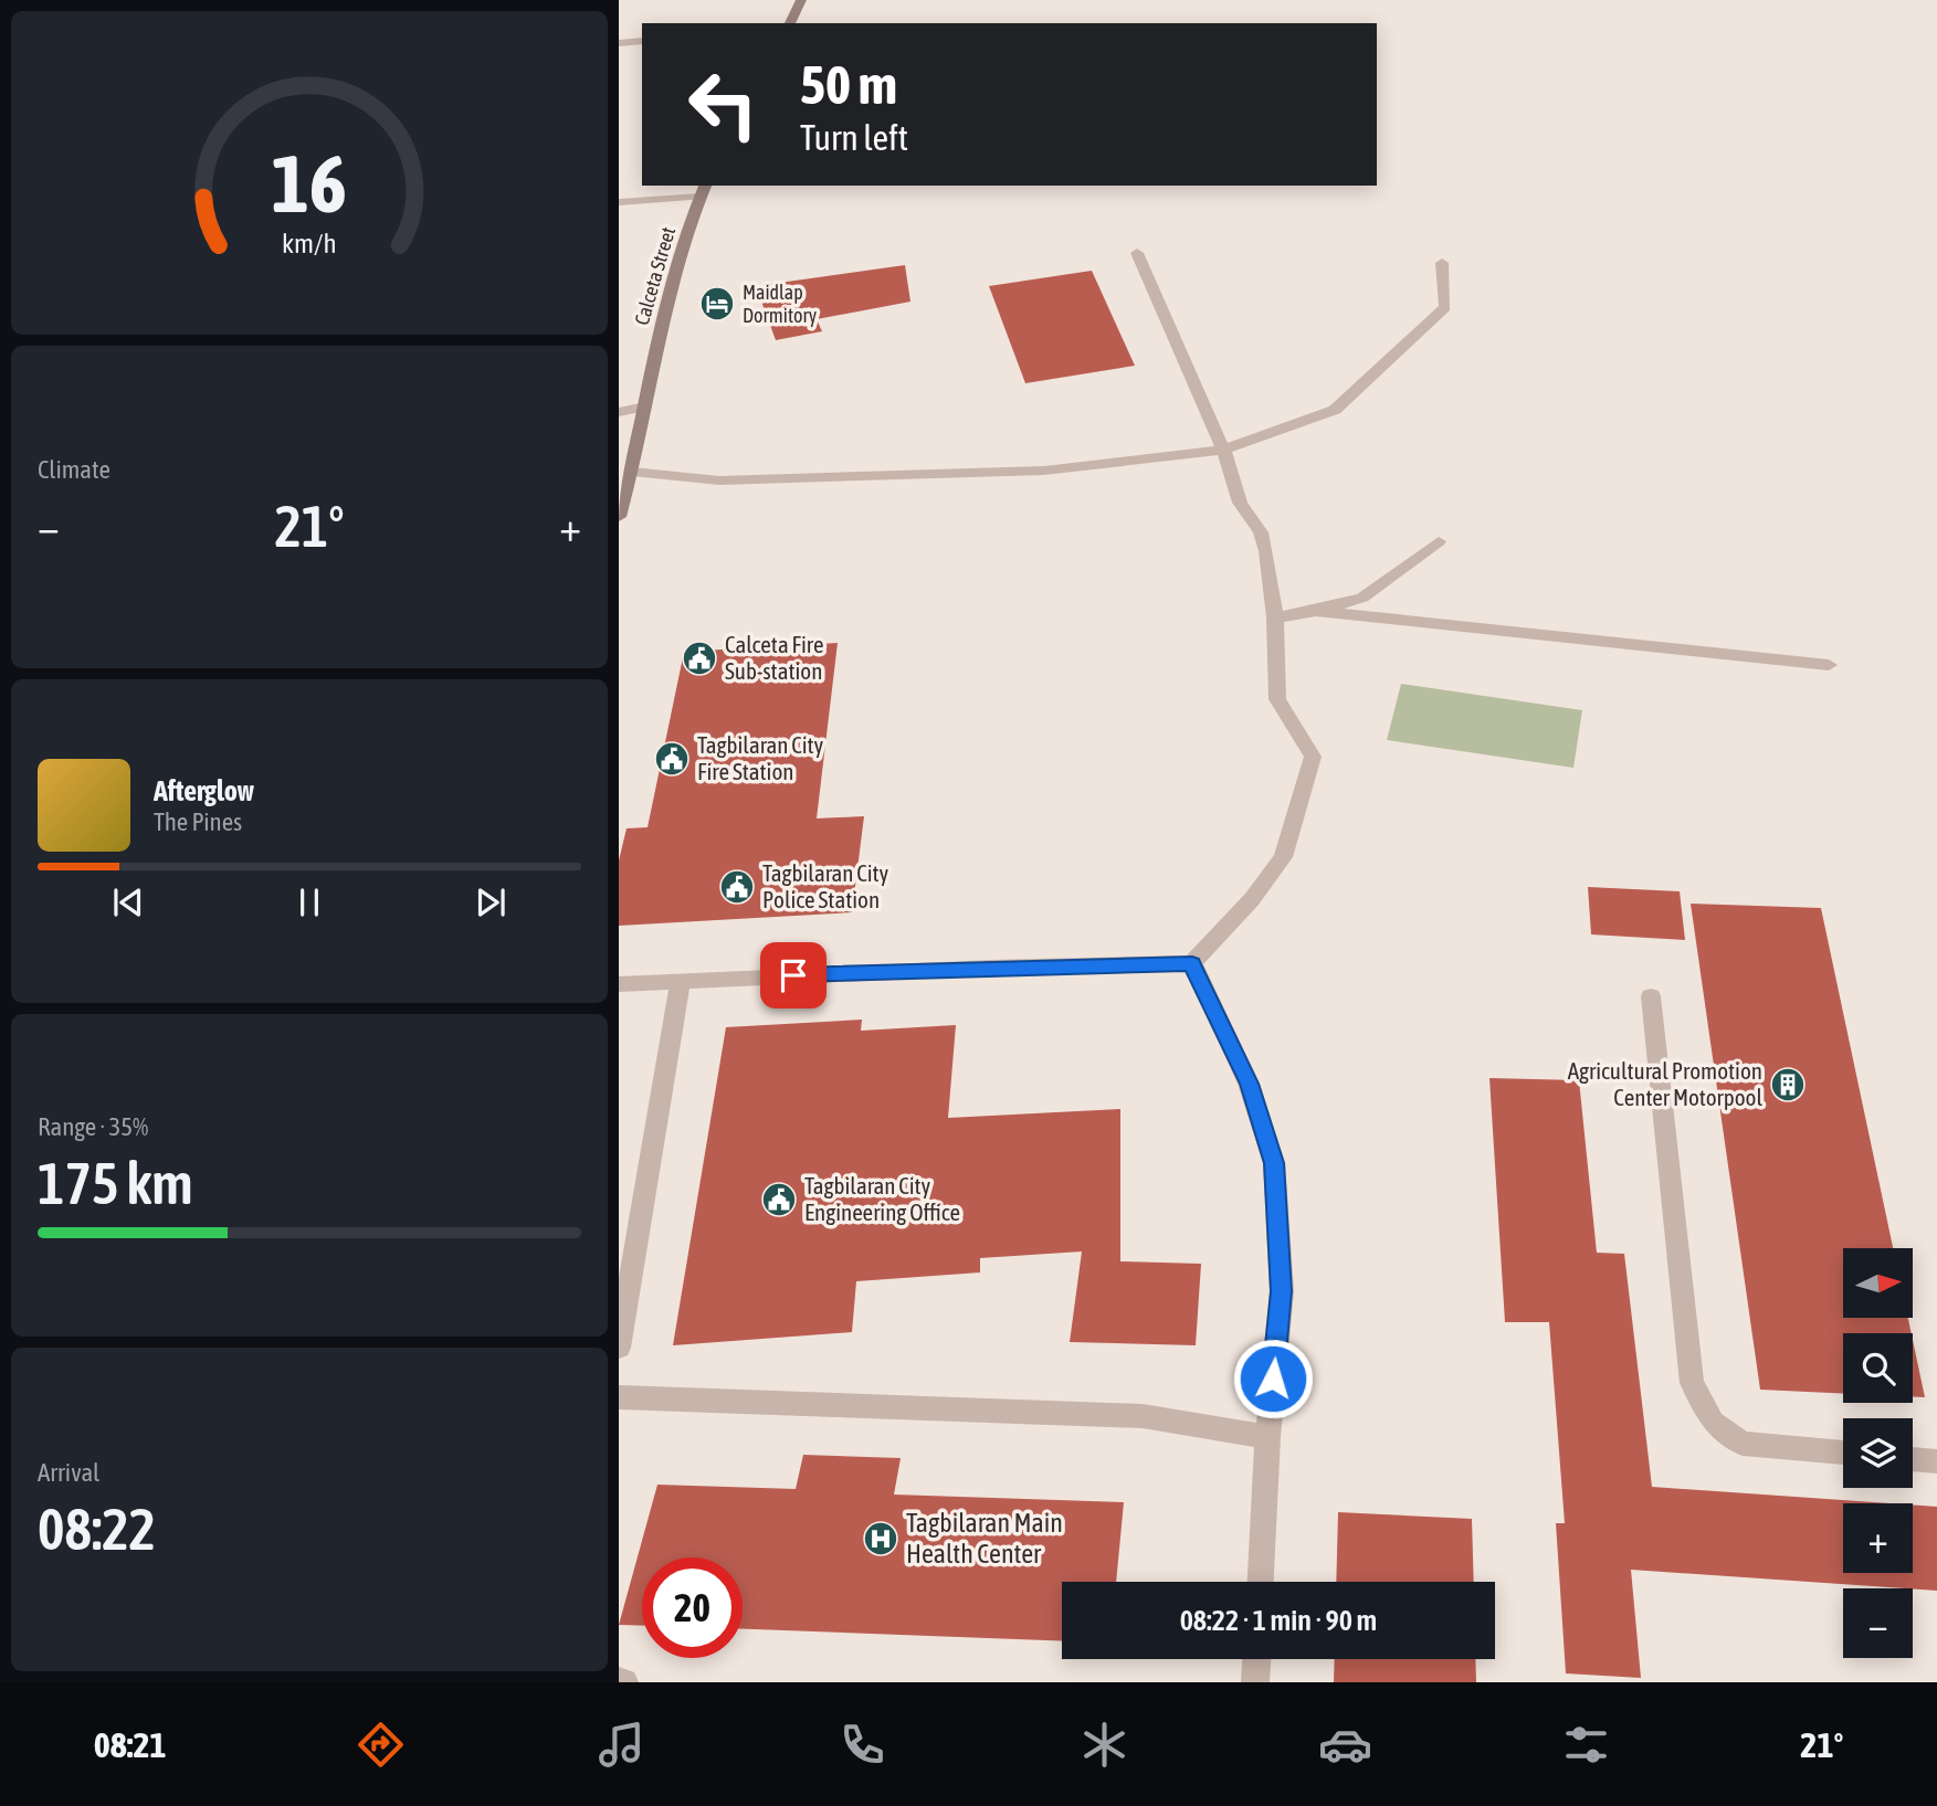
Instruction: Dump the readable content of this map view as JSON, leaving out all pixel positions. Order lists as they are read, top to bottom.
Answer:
{
  "streets": {
    "main road": ["Calceta Street"]
  },
  "places": {
    "hotel": ["Maidlap Dormitory"],
    "public building": [
      "Calceta Fire Sub-station",
      "Tagbilaran City Fire Station",
      "Tagbilaran City Police Station",
      "Tagbilaran City Engineering Office"
    ],
    "building": ["Agricultural Promotion Center Motorpool"],
    "hospital": ["Tagbilaran Main Health Center"]
  },
  "north": "right",
  "page": {
    "turn": ["50 m", "Turn left"],
    "tile": [
      "Climate",
      ["Range · 35%", "175 km"],
      ["Arrival", "08:22"]
    ],
    "heat": ["−", "21°", "+"],
    "song": ["Afterglow", "The Pines"],
    "map_buttons": ["+", "−"],
    "limit": "20",
    "trip": "08:22 · 1 min · 90 m",
    "tabs": ["08:21", "21°"],
    "gauge": ["16", "km/h"]
  }
}
